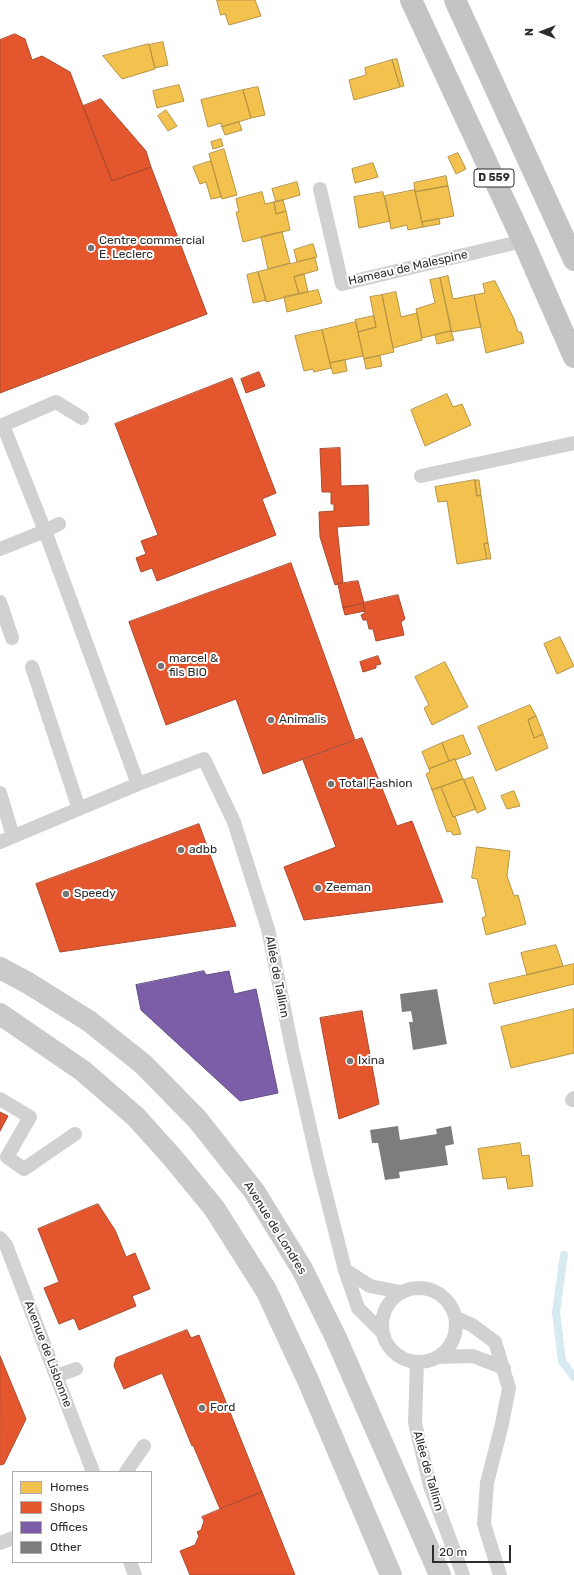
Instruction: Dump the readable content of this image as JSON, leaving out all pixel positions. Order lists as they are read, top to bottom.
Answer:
{
  "streets": {
    "main road": ["D 559", "Avenue de Londres"],
    "lane": ["Hameau de Malespine", "Allée de Tallinn", "Avenue de Lisbonne"]
  },
  "crossings": [
    ["D 559", "Hameau de Malespine"]
  ],
  "places": [
    "Centre commercial E. Leclerc",
    "marcel & fils BIO",
    "Animalis",
    "Total Fashion",
    "adbb",
    "Zeeman",
    "Speedy",
    "Ixina",
    "Ford"
  ],
  "legend": [
    "Homes",
    "Shops",
    "Offices",
    "Other"
  ],
  "scale_bar": "20 m",
  "north": "left"
}
